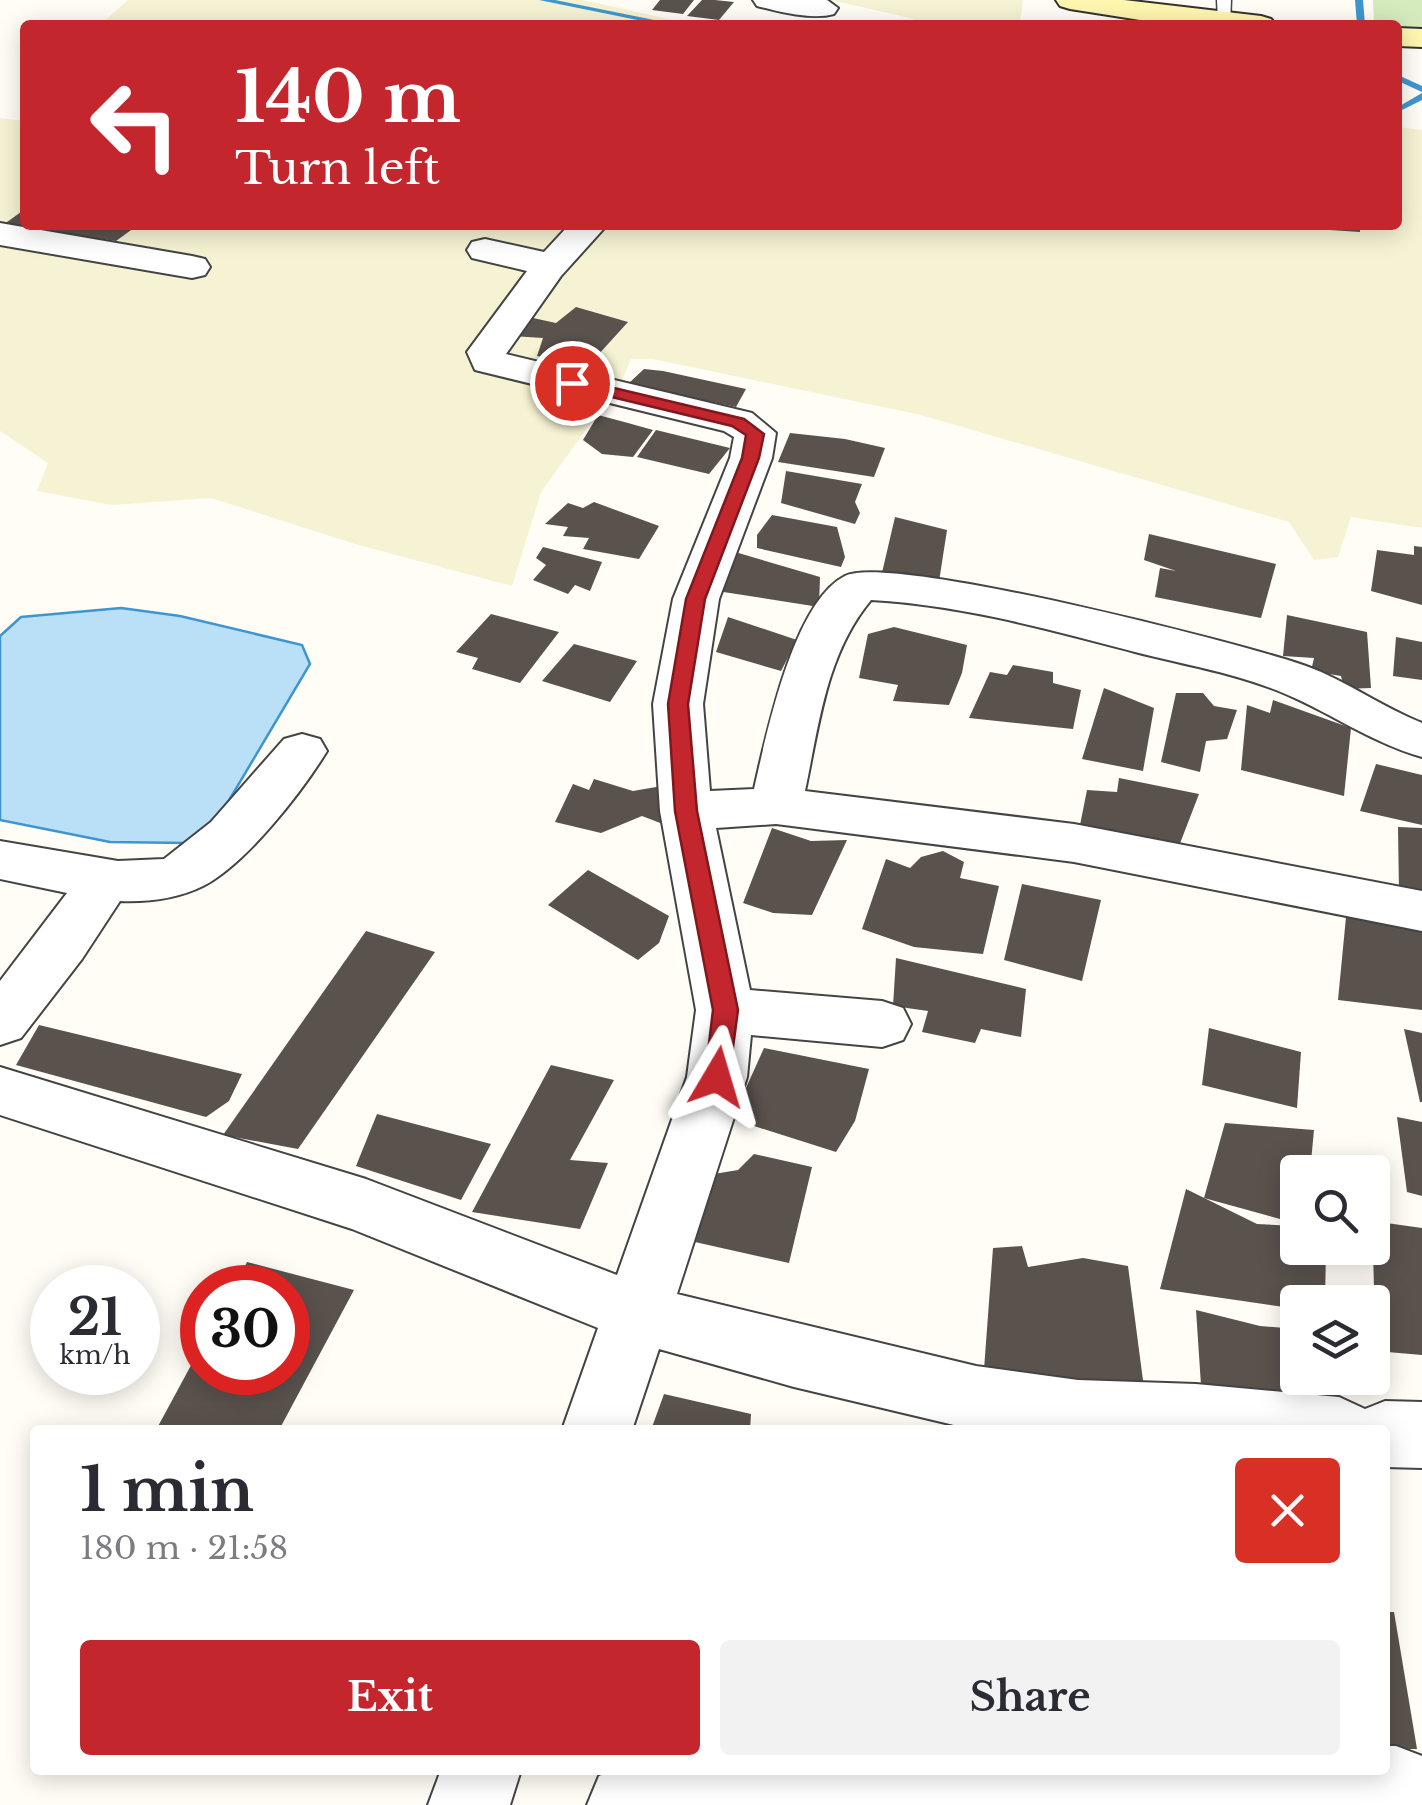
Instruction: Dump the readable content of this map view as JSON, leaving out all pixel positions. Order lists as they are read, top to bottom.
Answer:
{
  "page": {
    "turn": ["140 m", "Turn left"],
    "speed": "21 km/h",
    "limit": "30",
    "heading": ["1 min", "180 m · 21:58"],
    "buttons": ["Exit", "Share"]
  }
}
